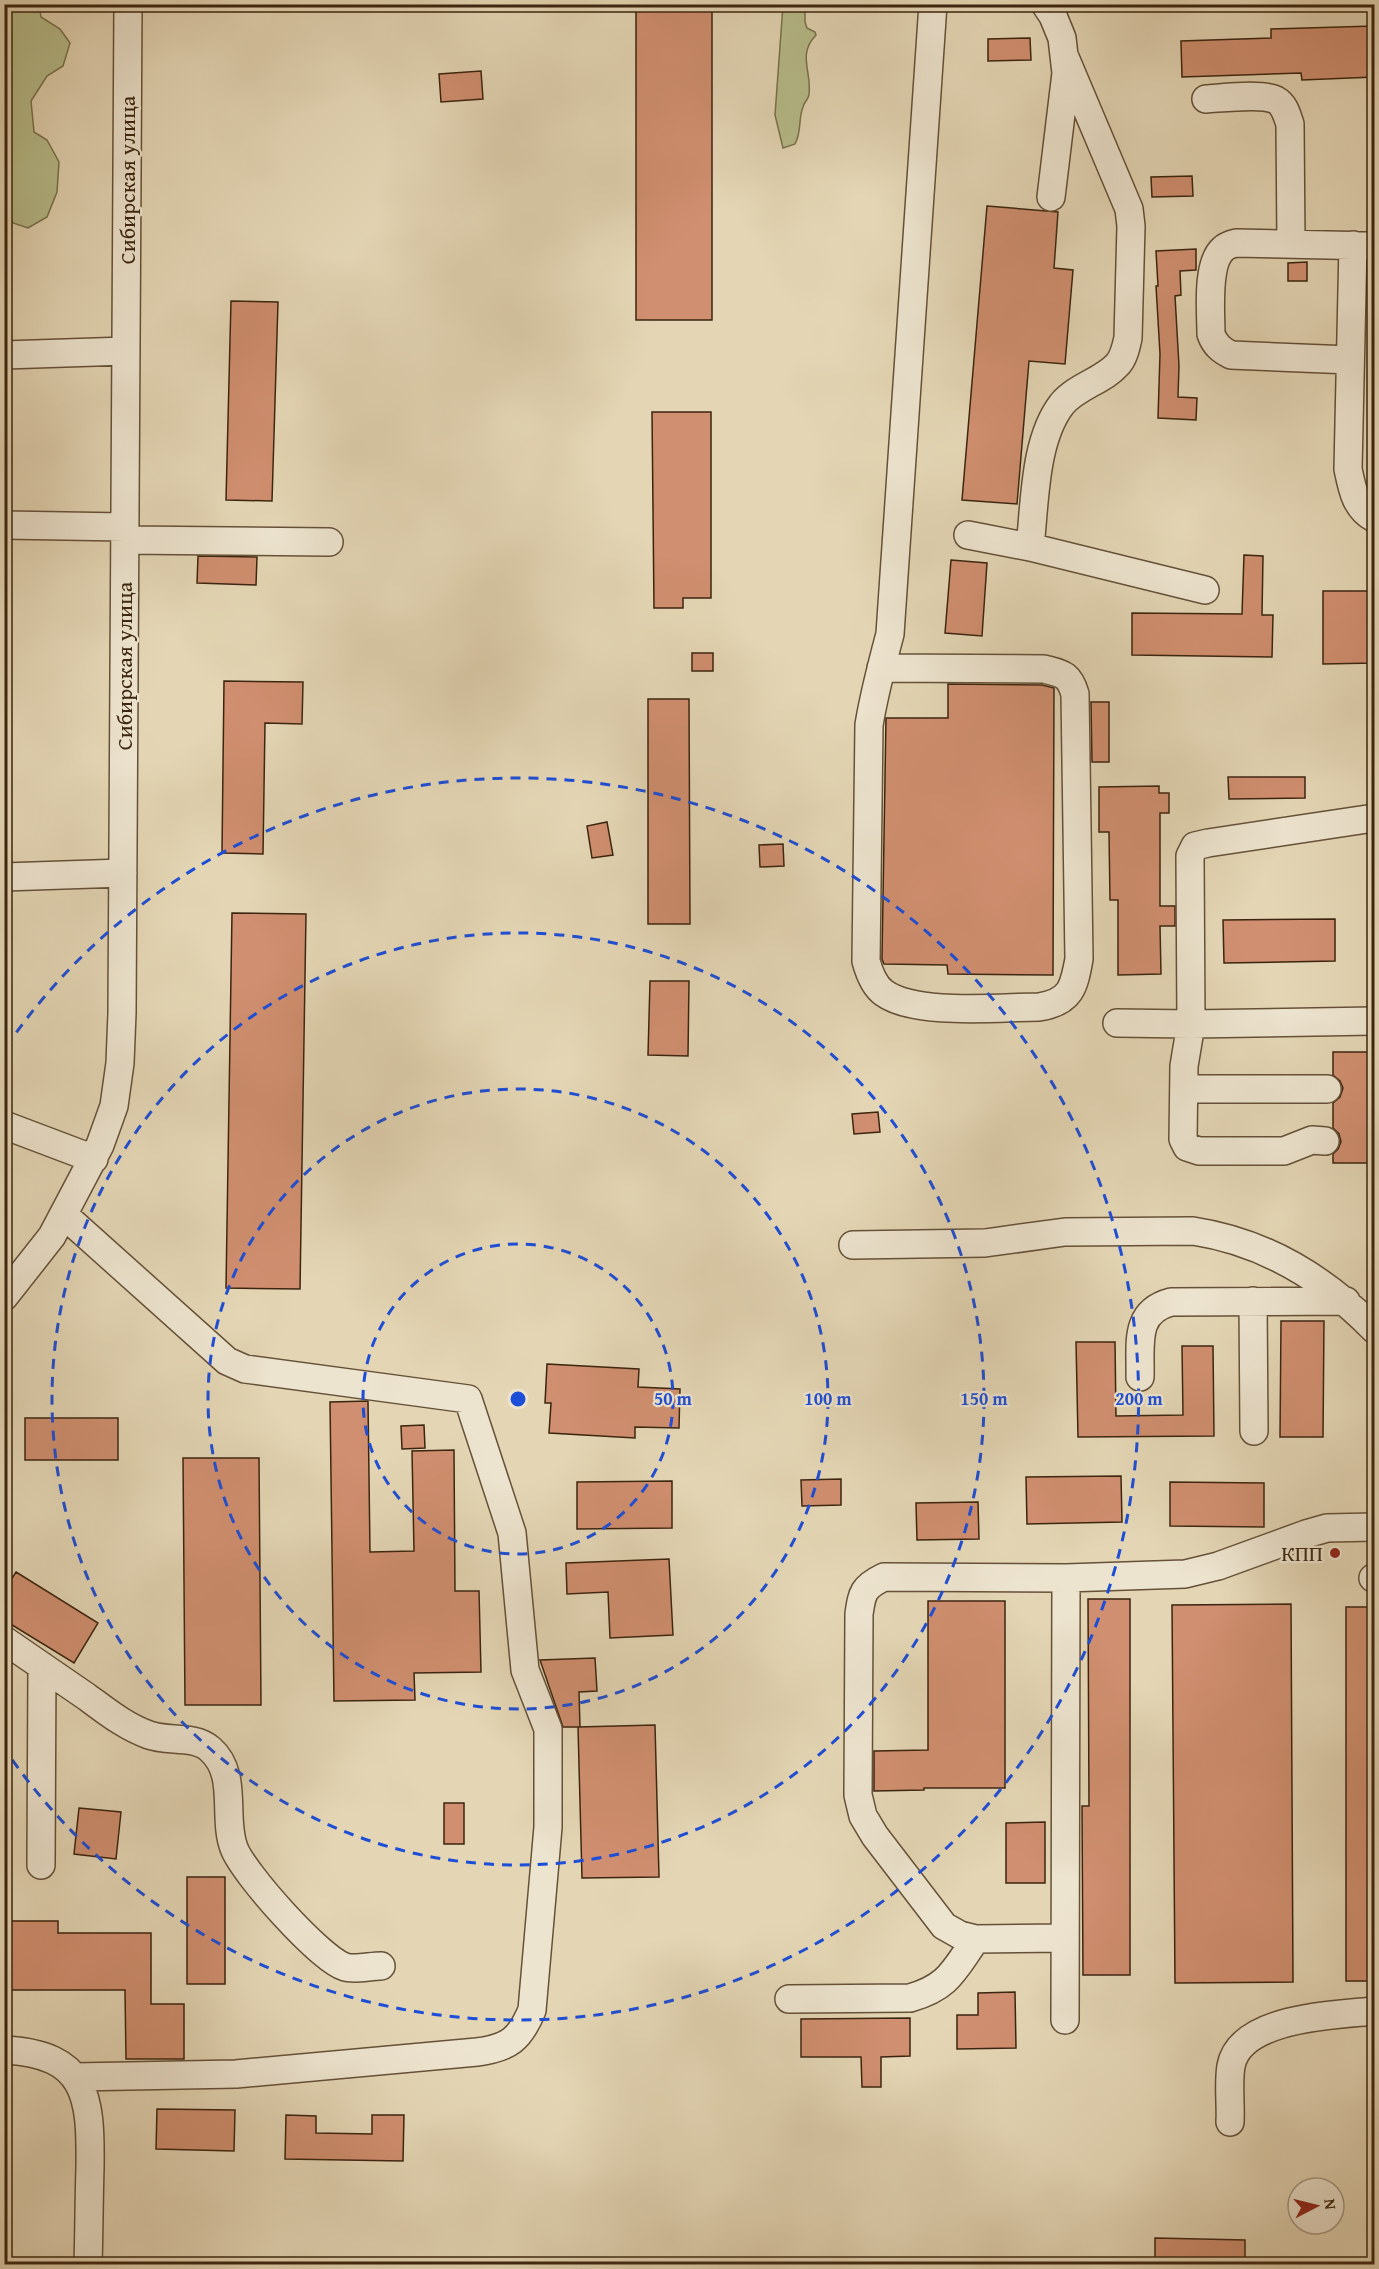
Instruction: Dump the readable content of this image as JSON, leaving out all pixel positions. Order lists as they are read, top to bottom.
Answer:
{
  "streets": {
    "street": ["Сибирская улица"]
  },
  "places": ["КПП"],
  "north": "right",
  "rings": [
    "50 m",
    "100 m",
    "150 m",
    "200 m"
  ]
}
